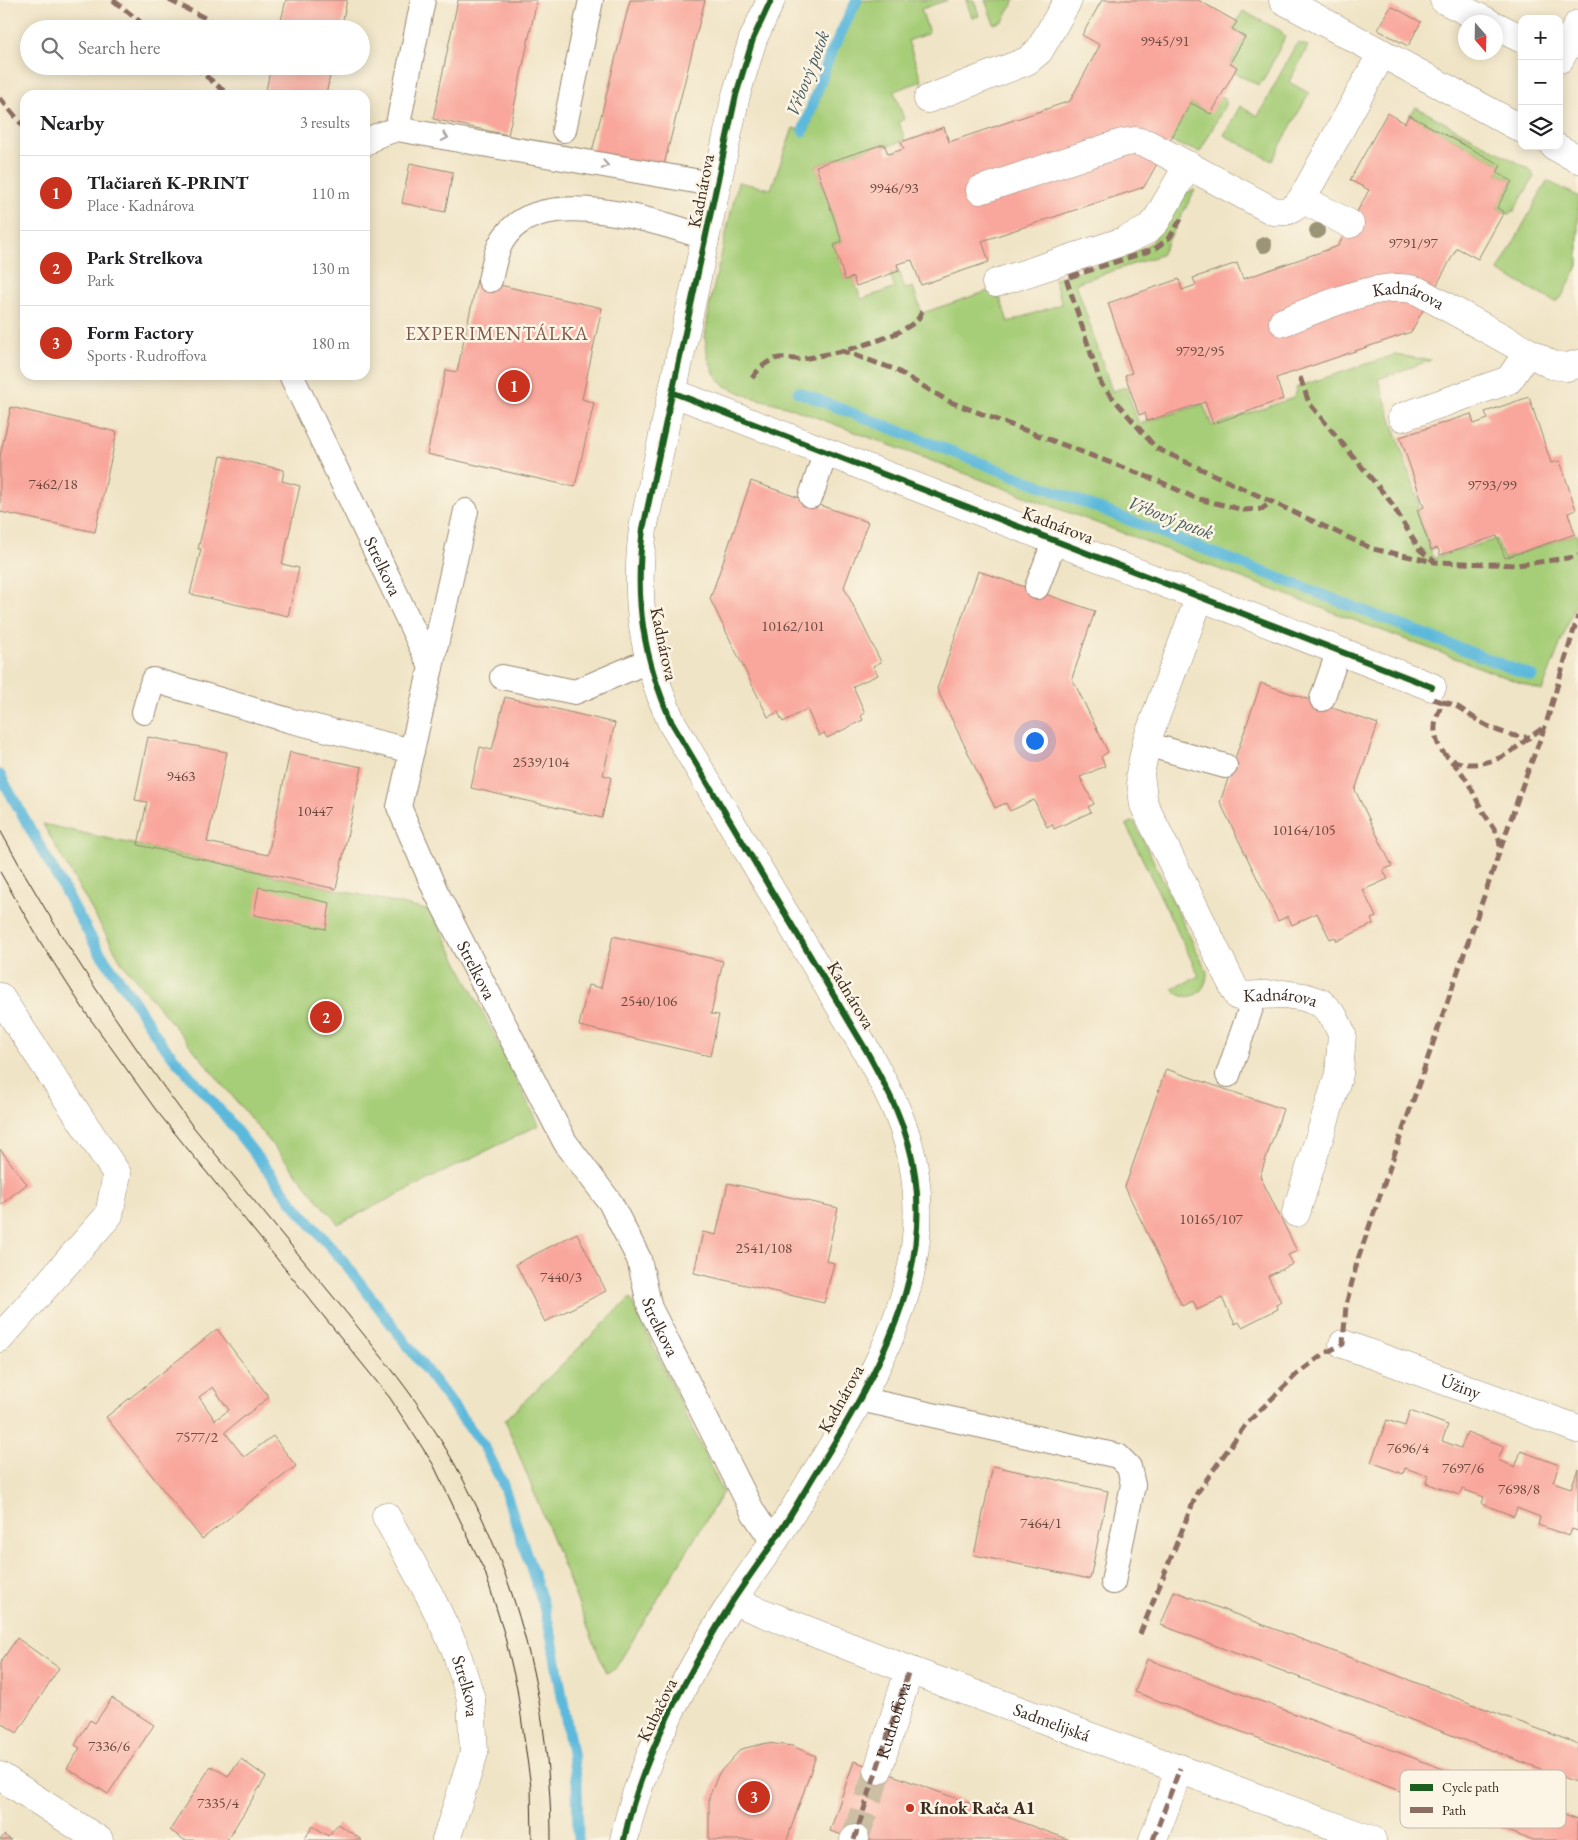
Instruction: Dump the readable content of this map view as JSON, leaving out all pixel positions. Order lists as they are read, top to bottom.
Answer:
{
  "streets": {
    "street": [
      "Kadnárova",
      "Strelkova",
      "Úžiny",
      "Kubačova",
      "Rudroffova",
      "Sadmelijská"
    ]
  },
  "crossings": [
    ["Kadnárova", "Strelkova"],
    ["Kadnárova", "Kubačova"],
    ["Kadnárova", "Sadmelijská"],
    ["Kubačova", "Sadmelijská"],
    ["Rudroffova", "Sadmelijská"]
  ],
  "districts": ["EXPERIMENTÁLKA"],
  "water": ["Vŕbový potok"],
  "places": ["Rínok Rača A1"],
  "house_numbers": [
    "9945/91",
    "9946/93",
    "9791/97",
    "9792/95",
    "7462/18",
    "9793/99",
    "10162/101",
    "2539/104",
    "9463",
    "10447",
    "10164/105",
    "2540/106",
    "10165/107",
    "2541/108",
    "7440/3",
    "7577/2",
    "7696/4",
    "7697/6",
    "7698/8",
    "7464/1",
    "7336/6",
    "7335/4"
  ],
  "legend": ["Cycle path", "Path"],
  "north": "bottom",
  "page": {
    "map_buttons": ["+", "−"],
    "search": "Search here",
    "heading": ["Nearby", "3 results"],
    "list": [
      {
        "mark": "1",
        "name": "Tlačiareň K-PRINT",
        "note": "Place · Kadnárova",
        "value": "110 m"
      },
      {
        "mark": "2",
        "name": "Park Strelkova",
        "note": "Park",
        "value": "130 m"
      },
      {
        "mark": "3",
        "name": "Form Factory",
        "note": "Sports · Rudroffova",
        "value": "180 m"
      }
    ],
    "pins": ["1", "2", "3"]
  }
}
